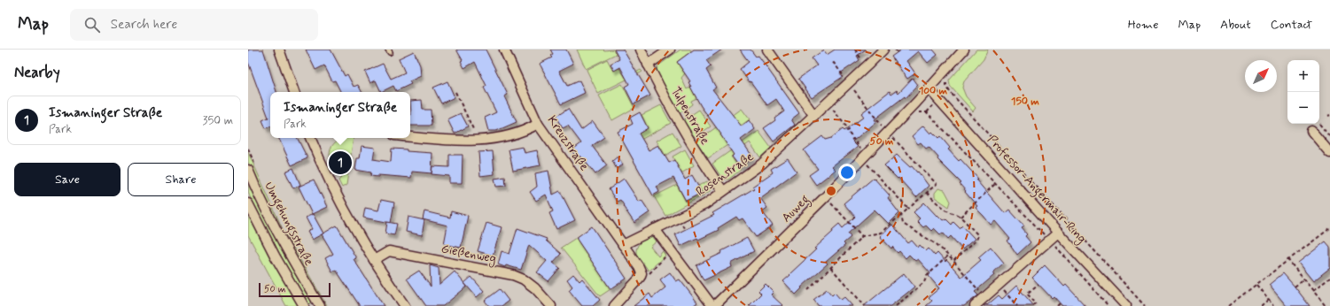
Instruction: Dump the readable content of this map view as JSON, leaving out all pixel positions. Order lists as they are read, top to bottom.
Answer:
{
  "streets": {
    "street": [
      "Tulpenstraße",
      "Kreuzstraße",
      "Rosenstraße",
      "Professor-Angermair-Ring",
      "Auweg",
      "Umgehungsstraße",
      "Gießenweg"
    ]
  },
  "crossings": [
    ["Tulpenstraße", "Rosenstraße"],
    ["Kreuzstraße", "Rosenstraße"],
    ["Professor-Angermair-Ring", "Auweg"]
  ],
  "scale_bar": "50 m",
  "north": "top right",
  "page": {
    "header": "Map",
    "search": "Search here",
    "nav": [
      "Home",
      "Map",
      "About",
      "Contact"
    ],
    "heading": "Nearby",
    "map_buttons": ["+", "−"],
    "popup": ["Ismaninger Straße", "Park"],
    "list": [
      {
        "mark": "1",
        "name": "Ismaninger Straße",
        "note": "Park",
        "value": "350 m"
      }
    ],
    "pins": "1",
    "buttons": ["Save", "Share"],
    "scale": "50 m"
  },
  "rings": ["100 m", "150 m", "50 m"]
}
